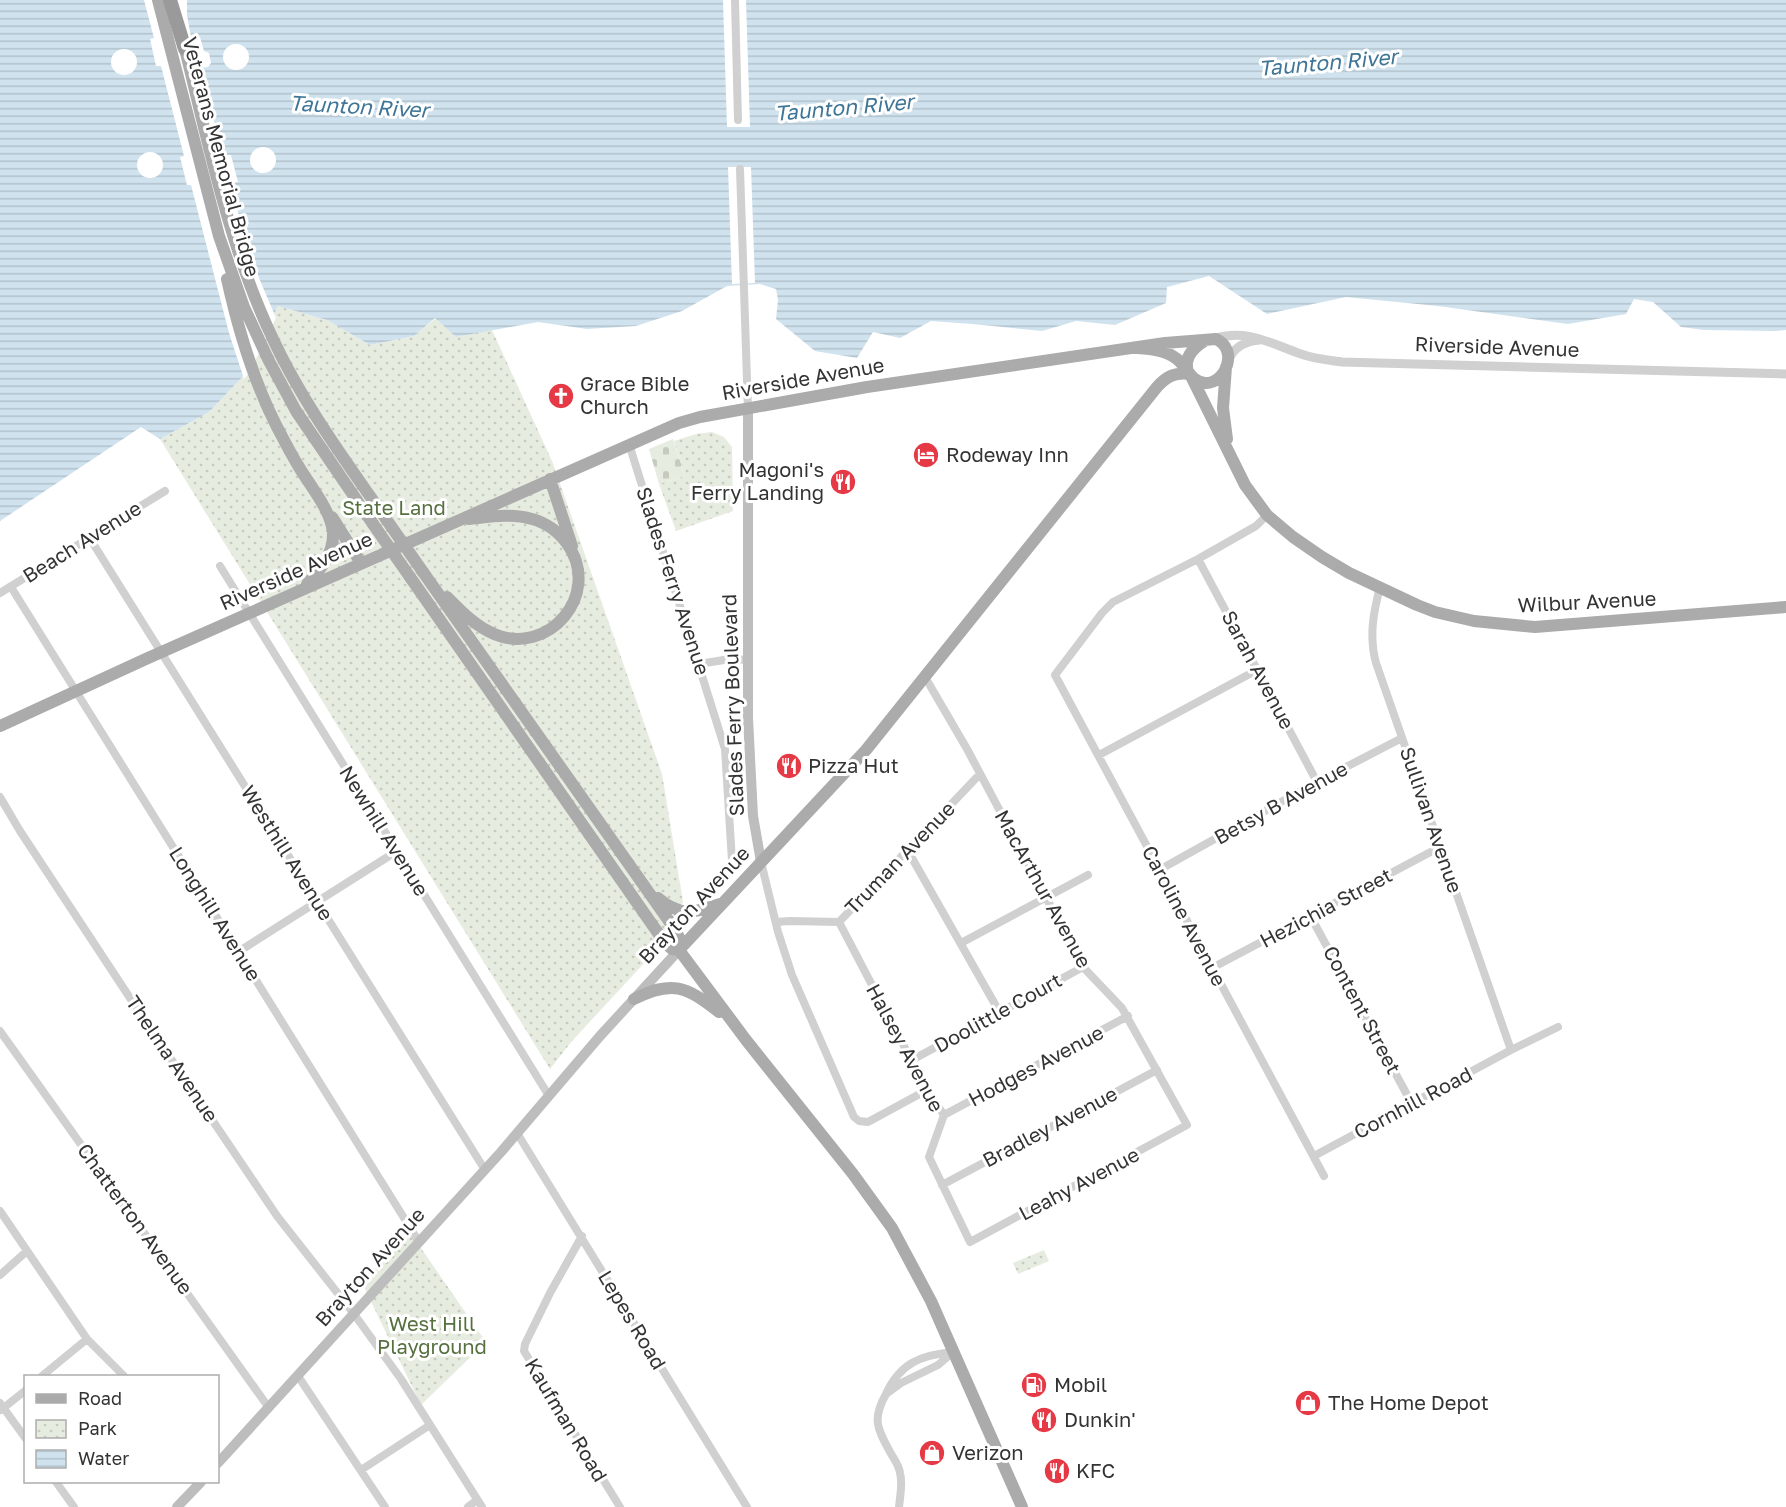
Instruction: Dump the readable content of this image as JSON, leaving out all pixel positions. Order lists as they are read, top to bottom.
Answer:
{
  "streets": {
    "main road": [
      "Veterans Memorial Bridge",
      "Riverside Avenue",
      "Wilbur Avenue",
      "Slades Ferry Boulevard",
      "Brayton Avenue"
    ],
    "street": [
      "Beach Avenue",
      "Slades Ferry Avenue",
      "Sarah Avenue",
      "Betsy B Avenue",
      "Sullivan Avenue",
      "Newhill Avenue",
      "Westhill Avenue",
      "Truman Avenue",
      "MacArthur Avenue",
      "Hezichia Street",
      "Longhill Avenue",
      "Caroline Avenue",
      "Content Street",
      "Doolittle Court",
      "Halsey Avenue",
      "Thelma Avenue",
      "Hodges Avenue",
      "Cornhill Road",
      "Bradley Avenue",
      "Leahy Avenue",
      "Chatterton Avenue",
      "Lepes Road",
      "Kaufman Road"
    ]
  },
  "crossings": [
    ["Veterans Memorial Bridge", "Brayton Avenue"],
    ["Riverside Avenue", "Slades Ferry Avenue"],
    ["Riverside Avenue", "Wilbur Avenue"],
    ["Riverside Avenue", "Slades Ferry Boulevard"],
    ["Riverside Avenue", "Newhill Avenue"],
    ["Riverside Avenue", "Westhill Avenue"],
    ["Riverside Avenue", "Brayton Avenue"],
    ["Riverside Avenue", "Longhill Avenue"],
    ["Beach Avenue", "Westhill Avenue"],
    ["Beach Avenue", "Longhill Avenue"],
    ["Wilbur Avenue", "Sullivan Avenue"],
    ["Wilbur Avenue", "Brayton Avenue"],
    ["Sarah Avenue", "Betsy B Avenue"],
    ["Sarah Avenue", "Caroline Avenue"],
    ["Slades Ferry Boulevard", "Truman Avenue"],
    ["Slades Ferry Boulevard", "Brayton Avenue"],
    ["Slades Ferry Boulevard", "Halsey Avenue"],
    ["Betsy B Avenue", "Sullivan Avenue"],
    ["Betsy B Avenue", "Caroline Avenue"],
    ["Sullivan Avenue", "Hezichia Street"],
    ["Sullivan Avenue", "Cornhill Road"],
    ["Newhill Avenue", "Brayton Avenue"],
    ["Westhill Avenue", "Brayton Avenue"],
    ["Truman Avenue", "MacArthur Avenue"],
    ["Truman Avenue", "Halsey Avenue"],
    ["MacArthur Avenue", "Brayton Avenue"],
    ["MacArthur Avenue", "Doolittle Court"],
    ["MacArthur Avenue", "Hodges Avenue"],
    ["MacArthur Avenue", "Bradley Avenue"],
    ["MacArthur Avenue", "Leahy Avenue"],
    ["Brayton Avenue", "Longhill Avenue"],
    ["Brayton Avenue", "Thelma Avenue"],
    ["Brayton Avenue", "Chatterton Avenue"],
    ["Brayton Avenue", "Lepes Road"],
    ["Hezichia Street", "Caroline Avenue"],
    ["Hezichia Street", "Content Street"],
    ["Caroline Avenue", "Cornhill Road"],
    ["Content Street", "Cornhill Road"],
    ["Doolittle Court", "Halsey Avenue"],
    ["Halsey Avenue", "Hodges Avenue"],
    ["Halsey Avenue", "Bradley Avenue"],
    ["Halsey Avenue", "Leahy Avenue"],
    ["Lepes Road", "Kaufman Road"]
  ],
  "water": ["Taunton River"],
  "parks": ["State Land", "West Hill Playground"],
  "places": {
    "church": ["Grace Bible Church"],
    "hotel": ["Rodeway Inn"],
    "restaurant": [
      "Magoni's Ferry Landing",
      "Pizza Hut",
      "Dunkin'",
      "KFC"
    ],
    "fuel station": ["Mobil"],
    "shop": ["The Home Depot", "Verizon"]
  },
  "legend": ["Road", "Park", "Water"]
}
